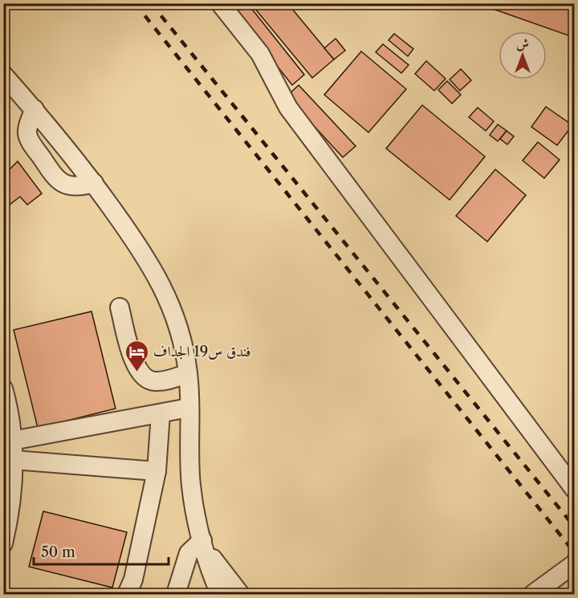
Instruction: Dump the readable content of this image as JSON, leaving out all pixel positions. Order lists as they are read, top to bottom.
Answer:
{
  "places": {
    "hotel": ["فندق س19 الجداف"]
  },
  "scale_bar": "50 m",
  "north": "top"
}
